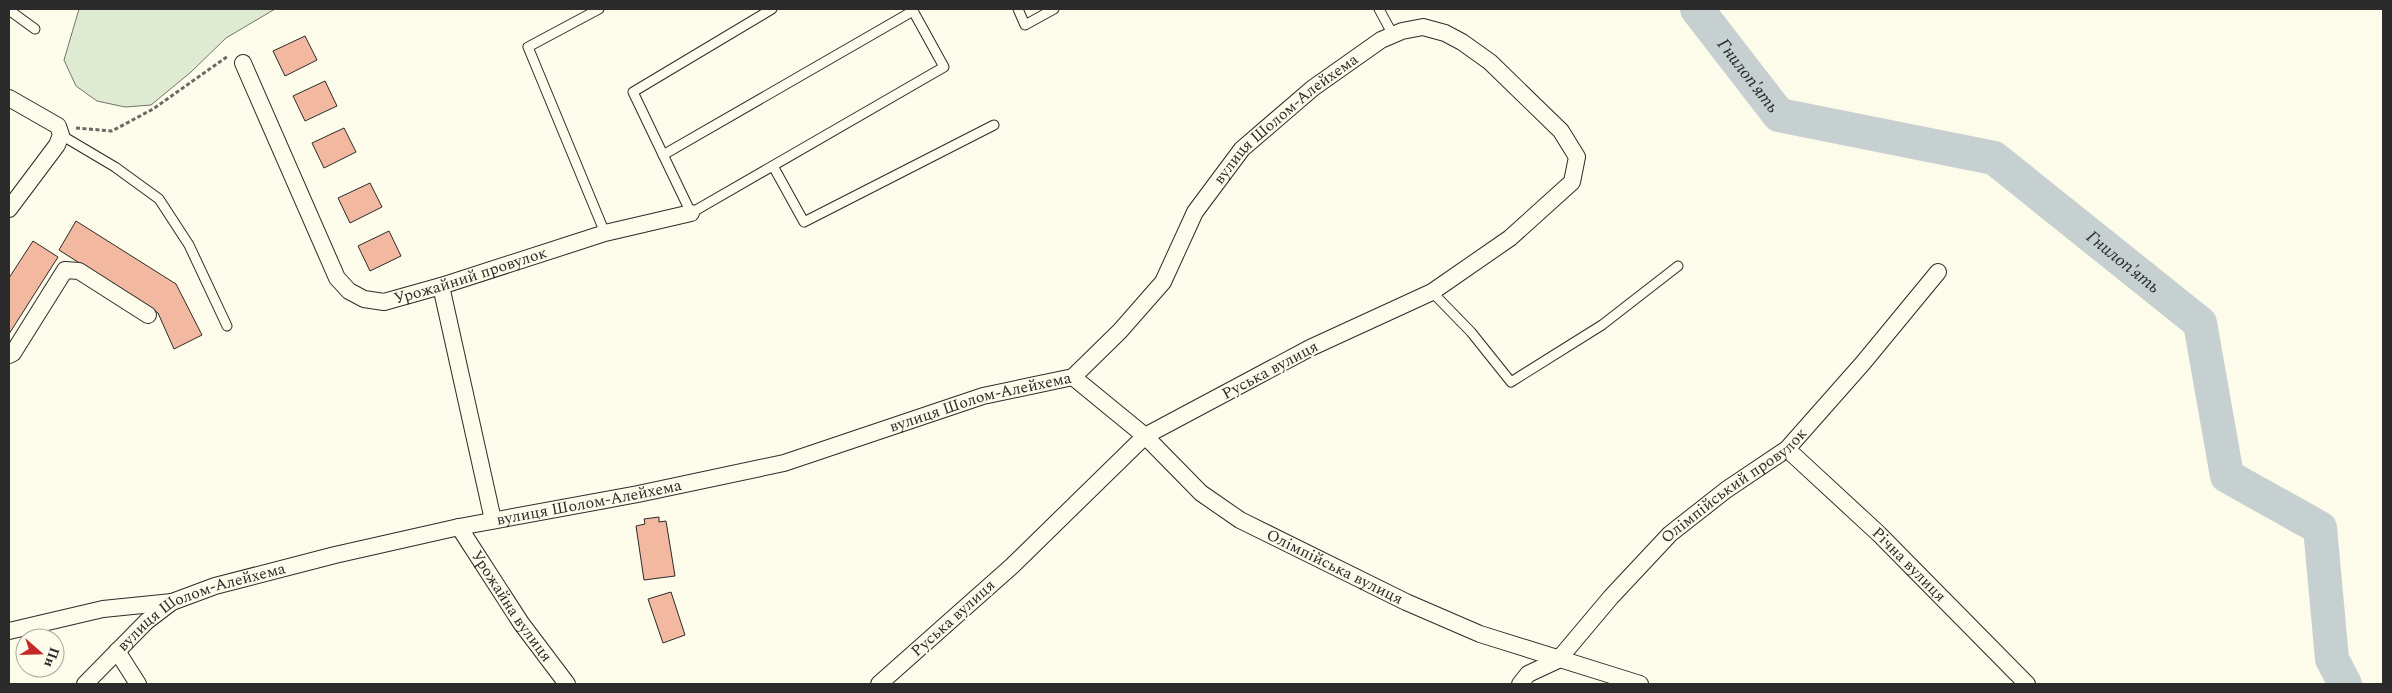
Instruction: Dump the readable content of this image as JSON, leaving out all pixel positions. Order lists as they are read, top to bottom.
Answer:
{
  "streets": {
    "street": [
      "вулиця Шолом-Алейхема",
      "Урожайний провулок",
      "Руська вулиця",
      "Олімпійський провулок",
      "Річна вулиця",
      "Олімпійська вулиця",
      "Урожайна вулиця"
    ]
  },
  "crossings": [
    ["вулиця Шолом-Алейхема", "Руська вулиця"],
    ["вулиця Шолом-Алейхема", "Олімпійська вулиця"],
    ["вулиця Шолом-Алейхема", "Урожайна вулиця"],
    ["Руська вулиця", "Олімпійська вулиця"],
    ["Олімпійський провулок", "Річна вулиця"],
    ["Олімпійський провулок", "Олімпійська вулиця"]
  ],
  "water": ["Гнилоп'ять"],
  "north": "right"
}
